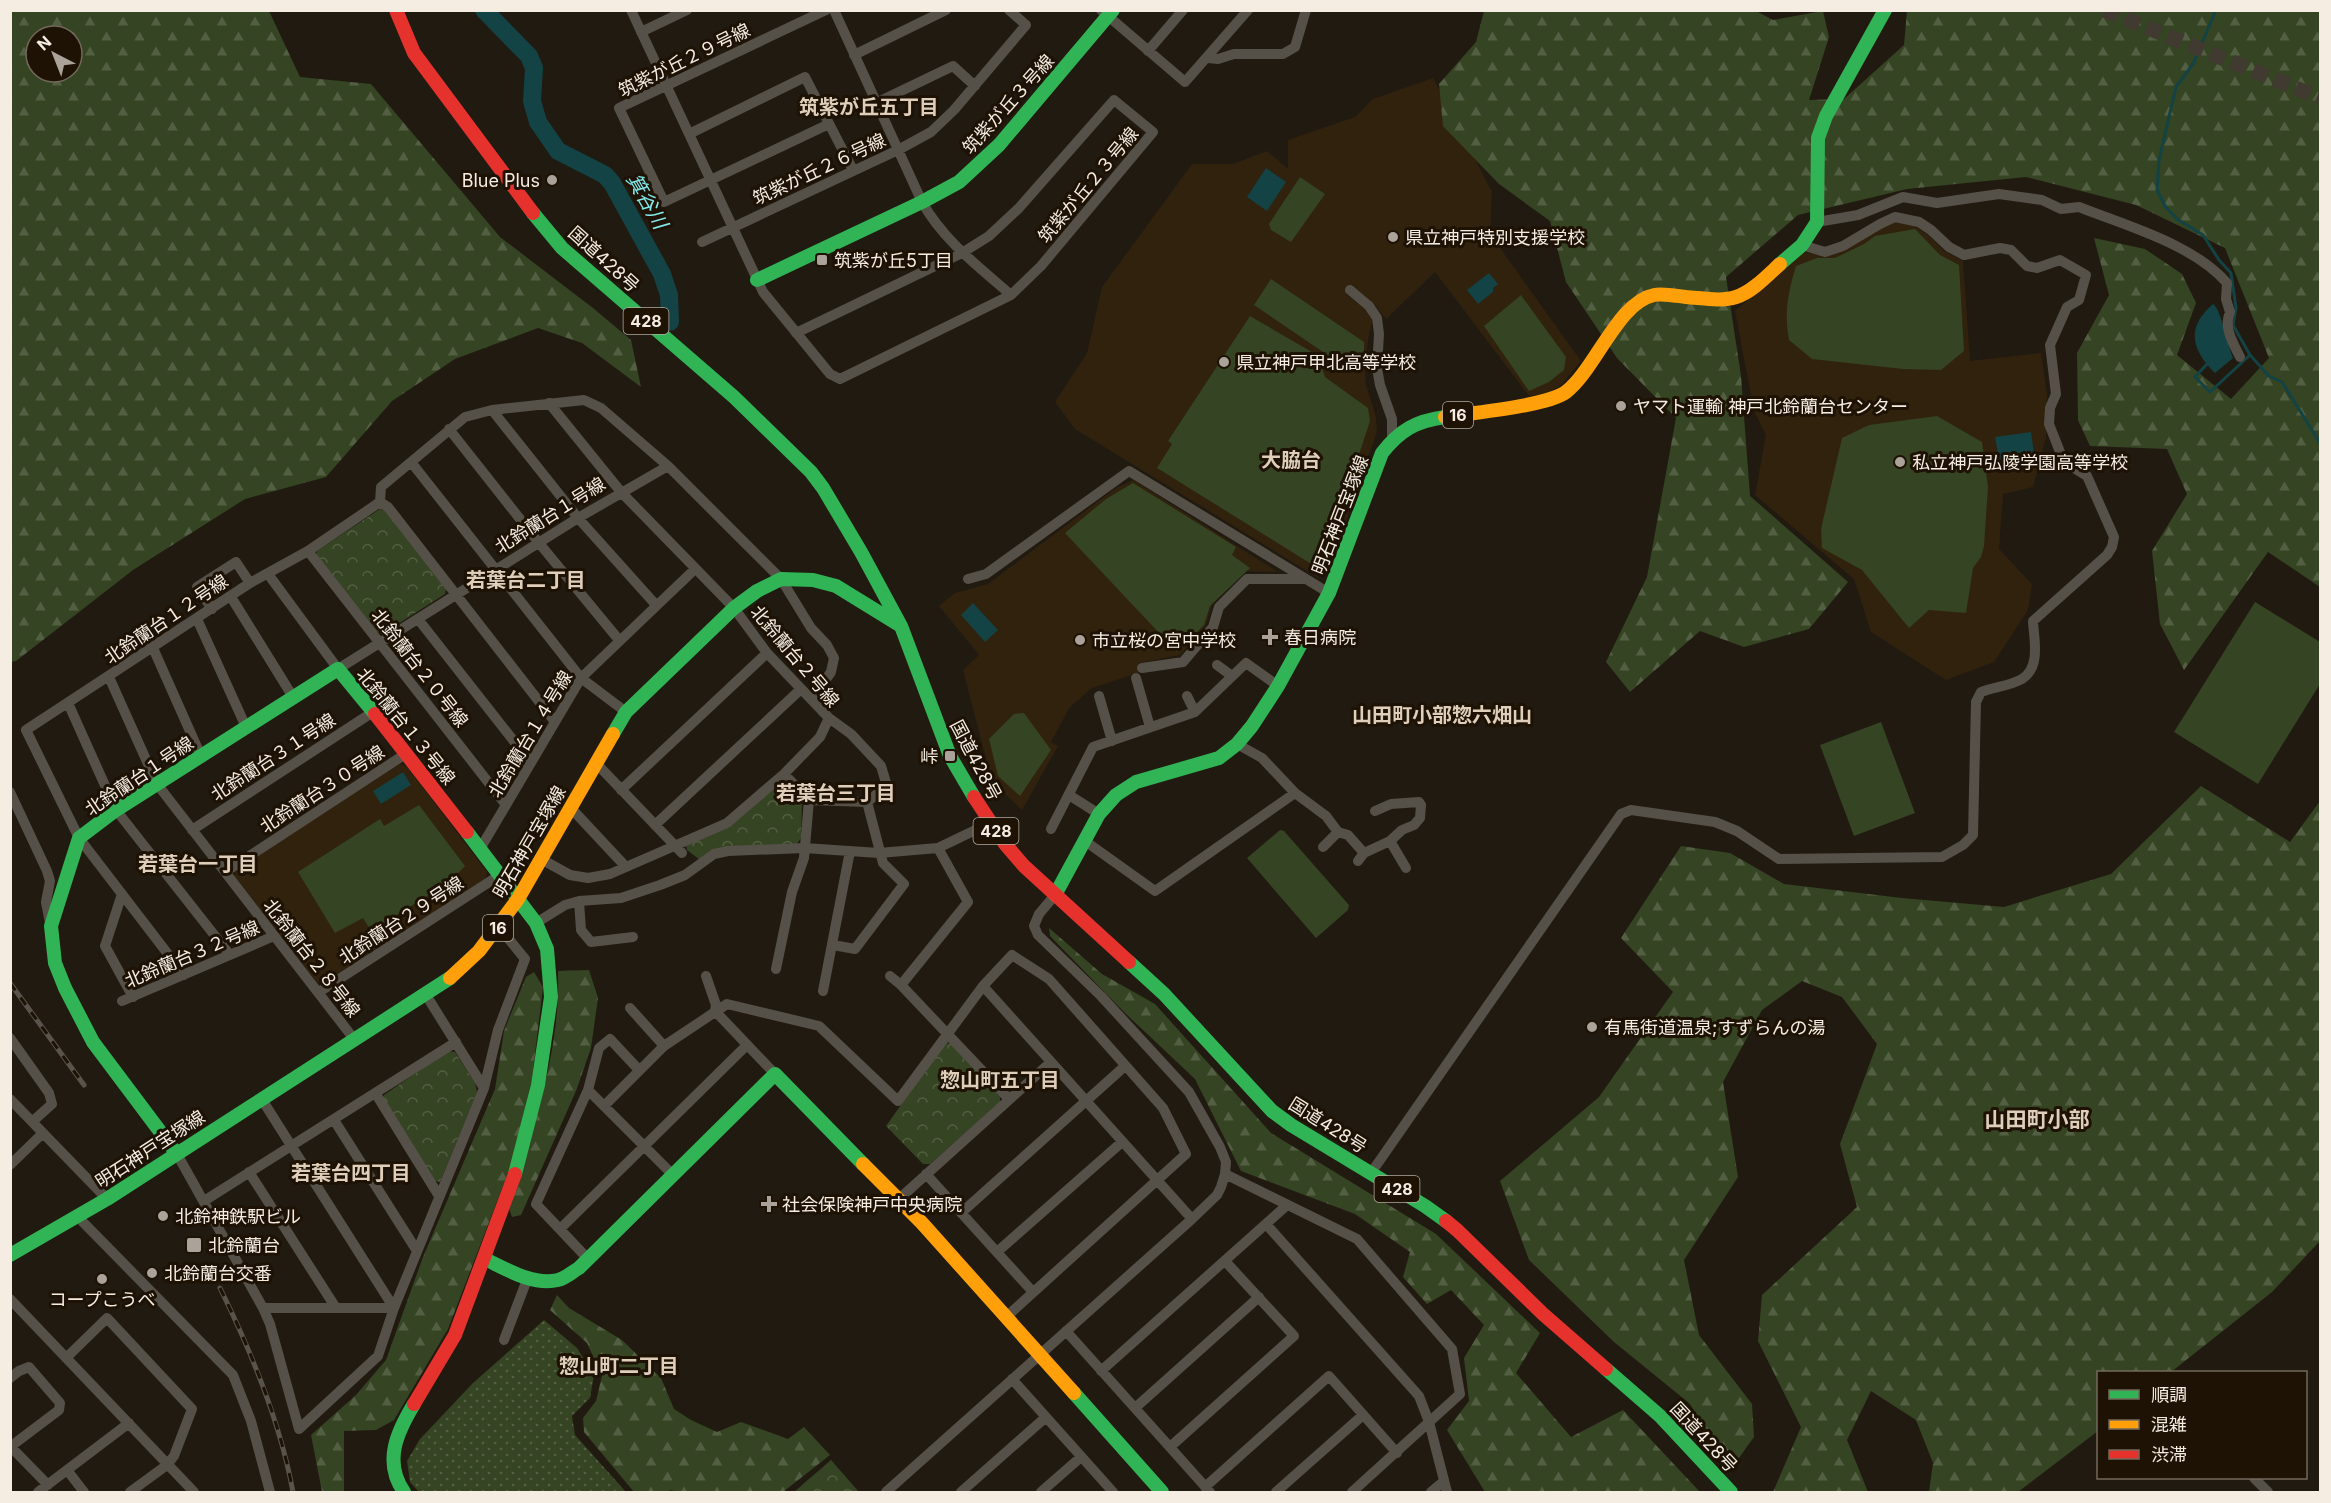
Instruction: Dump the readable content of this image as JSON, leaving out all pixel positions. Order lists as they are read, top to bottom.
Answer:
{
  "streets": {
    "main road": [
      "筑紫が丘３号線",
      "国道428号",
      "428",
      "16",
      "北鈴蘭台１号線",
      "明石神戸宝塚線",
      "北鈴蘭台１３号線"
    ],
    "street": [
      "筑紫が丘２９号線",
      "筑紫が丘２６号線",
      "筑紫が丘２３号線",
      "北鈴蘭台１２号線",
      "北鈴蘭台２号線",
      "北鈴蘭台２０号線",
      "北鈴蘭台１４号線",
      "北鈴蘭台３１号線",
      "北鈴蘭台３０号線",
      "北鈴蘭台２９号線",
      "北鈴蘭台３２号線",
      "北鈴蘭台２８号線"
    ]
  },
  "crossings": [
    ["筑紫が丘２９号線", "筑紫が丘２３号線"],
    ["筑紫が丘３号線", "筑紫が丘２３号線"],
    ["筑紫が丘２６号線", "筑紫が丘２３号線"],
    ["国道428号", "明石神戸宝塚線"],
    ["北鈴蘭台１号線", "明石神戸宝塚線"],
    ["北鈴蘭台１号線", "北鈴蘭台１２号線"],
    ["北鈴蘭台１号線", "北鈴蘭台２号線"],
    ["北鈴蘭台１号線", "北鈴蘭台２０号線"],
    ["北鈴蘭台１号線", "北鈴蘭台１３号線"],
    ["北鈴蘭台１号線", "北鈴蘭台２８号線"],
    ["明石神戸宝塚線", "北鈴蘭台２号線"],
    ["明石神戸宝塚線", "北鈴蘭台１３号線"],
    ["明石神戸宝塚線", "北鈴蘭台２８号線"],
    ["北鈴蘭台１２号線", "北鈴蘭台２号線"],
    ["北鈴蘭台１２号線", "北鈴蘭台２０号線"],
    ["北鈴蘭台１２号線", "北鈴蘭台１３号線"],
    ["北鈴蘭台１２号線", "北鈴蘭台２８号線"],
    ["北鈴蘭台２号線", "北鈴蘭台１４号線"],
    ["北鈴蘭台２０号線", "北鈴蘭台１４号線"],
    ["北鈴蘭台１３号線", "北鈴蘭台１４号線"],
    ["北鈴蘭台１３号線", "北鈴蘭台３１号線"],
    ["北鈴蘭台１３号線", "北鈴蘭台３０号線"],
    ["北鈴蘭台１３号線", "北鈴蘭台２９号線"],
    ["北鈴蘭台３１号線", "北鈴蘭台２８号線"],
    ["北鈴蘭台３０号線", "北鈴蘭台２８号線"],
    ["北鈴蘭台２９号線", "北鈴蘭台２８号線"],
    ["北鈴蘭台３２号線", "北鈴蘭台２８号線"]
  ],
  "districts": [
    "筑紫が丘五丁目",
    "大脇台",
    "若葉台二丁目",
    "山田町小部惣六畑山",
    "若葉台三丁目",
    "若葉台一丁目",
    "惣山町五丁目",
    "山田町小部",
    "若葉台四丁目",
    "惣山町二丁目"
  ],
  "water": ["箕谷川"],
  "places": {
    "other": [
      "Blue Plus",
      "県立神戸特別支援学校",
      "県立神戸甲北高等学校",
      "ヤマト運輸 神戸北鈴蘭台センター",
      "私立神戸弘陵学園高等学校",
      "市立桜の宮中学校",
      "有馬街道温泉;すずらんの湯",
      "北鈴神鉄駅ビル",
      "北鈴蘭台交番",
      "コープこうべ"
    ],
    "transit": ["筑紫が丘5丁目", "峠", "北鈴蘭台"],
    "health": ["春日病院", "社会保険神戸中央病院"]
  },
  "legend": ["順調", "混雑", "渋滞"],
  "north": "top left"
}
